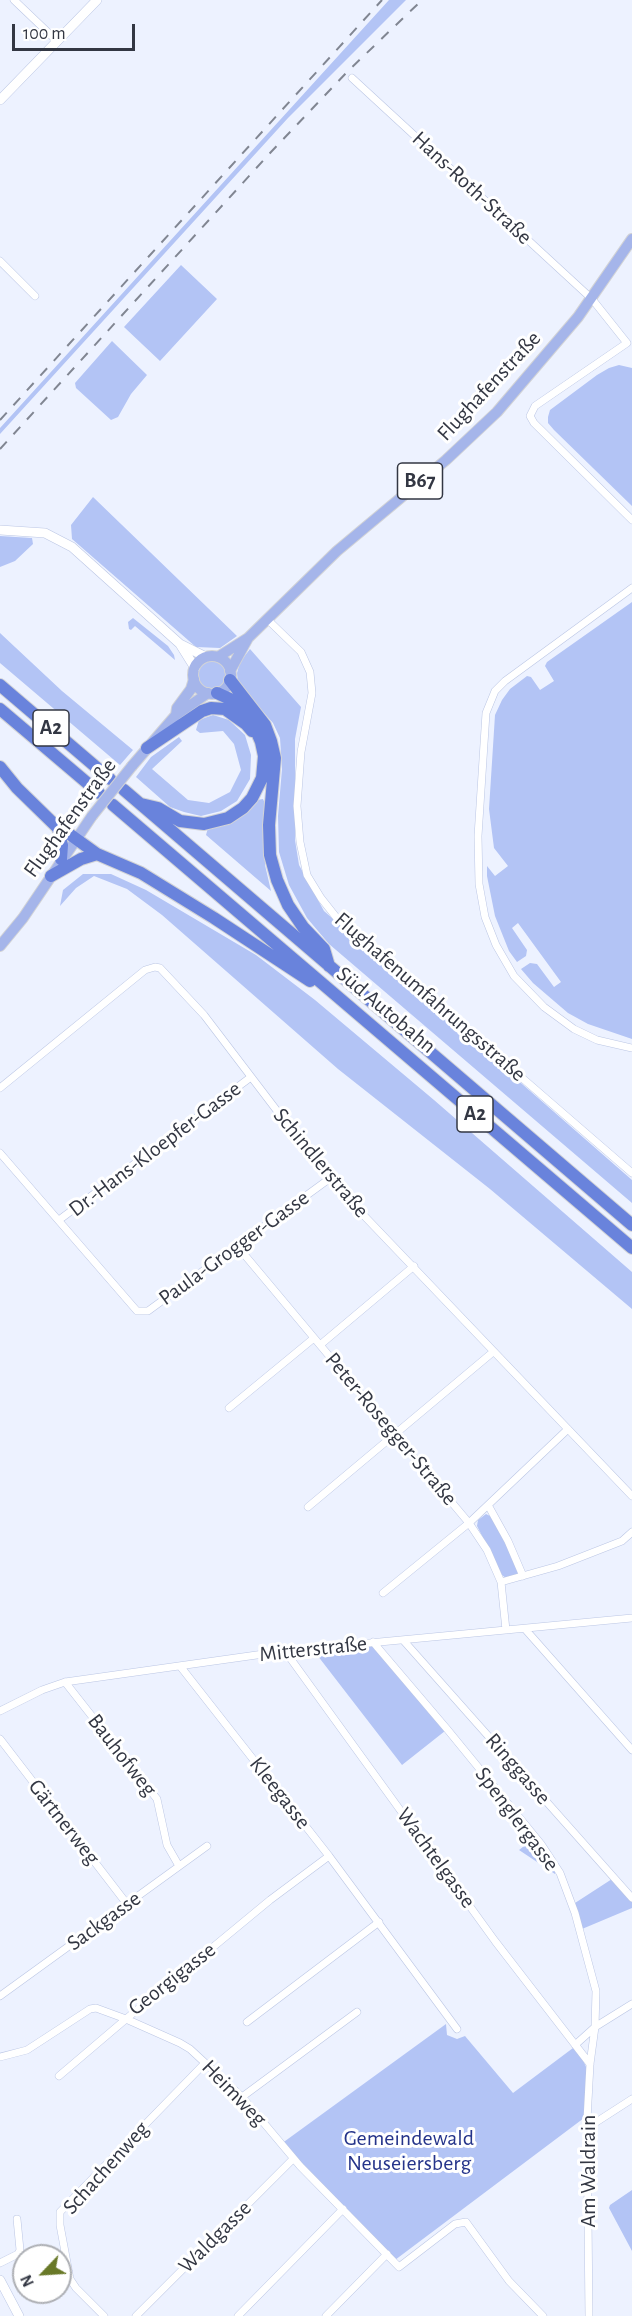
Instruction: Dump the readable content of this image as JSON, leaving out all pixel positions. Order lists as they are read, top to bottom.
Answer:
{
  "streets": {
    "highway": ["A2", "Süd Autobahn"],
    "main road": ["Flughafenstraße", "B67"],
    "street": [
      "Hans-Roth-Straße",
      "Flughafenumfahrungsstraße",
      "Dr.-Hans-Kloepfer-Gasse",
      "Schindlerstraße",
      "Paula-Grogger-Gasse",
      "Peter-Rosegger-Straße",
      "Mitterstraße",
      "Bauhofweg",
      "Ringgasse",
      "Kleegasse",
      "Spenglergasse",
      "Gärtnerweg",
      "Wachtelgasse",
      "Sackgasse",
      "Georgigasse",
      "Heimweg",
      "Schachenweg",
      "Am Waldrain",
      "Waldgasse"
    ]
  },
  "crossings": [
    ["Hans-Roth-Straße", "Flughafenstraße"],
    ["Flughafenstraße", "Flughafenumfahrungsstraße"],
    ["Dr.-Hans-Kloepfer-Gasse", "Schindlerstraße"],
    ["Dr.-Hans-Kloepfer-Gasse", "Paula-Grogger-Gasse"],
    ["Schindlerstraße", "Paula-Grogger-Gasse"],
    ["Paula-Grogger-Gasse", "Peter-Rosegger-Straße"],
    ["Peter-Rosegger-Straße", "Mitterstraße"],
    ["Mitterstraße", "Bauhofweg"],
    ["Mitterstraße", "Ringgasse"],
    ["Mitterstraße", "Kleegasse"],
    ["Mitterstraße", "Spenglergasse"],
    ["Mitterstraße", "Wachtelgasse"],
    ["Bauhofweg", "Sackgasse"],
    ["Kleegasse", "Georgigasse"],
    ["Spenglergasse", "Am Waldrain"],
    ["Gärtnerweg", "Sackgasse"],
    ["Wachtelgasse", "Am Waldrain"],
    ["Georgigasse", "Heimweg"],
    ["Heimweg", "Schachenweg"],
    ["Heimweg", "Waldgasse"]
  ],
  "parks": ["Gemeindewald Neuseiersberg"],
  "scale_bar": "100 m",
  "north": "bottom left"
}
